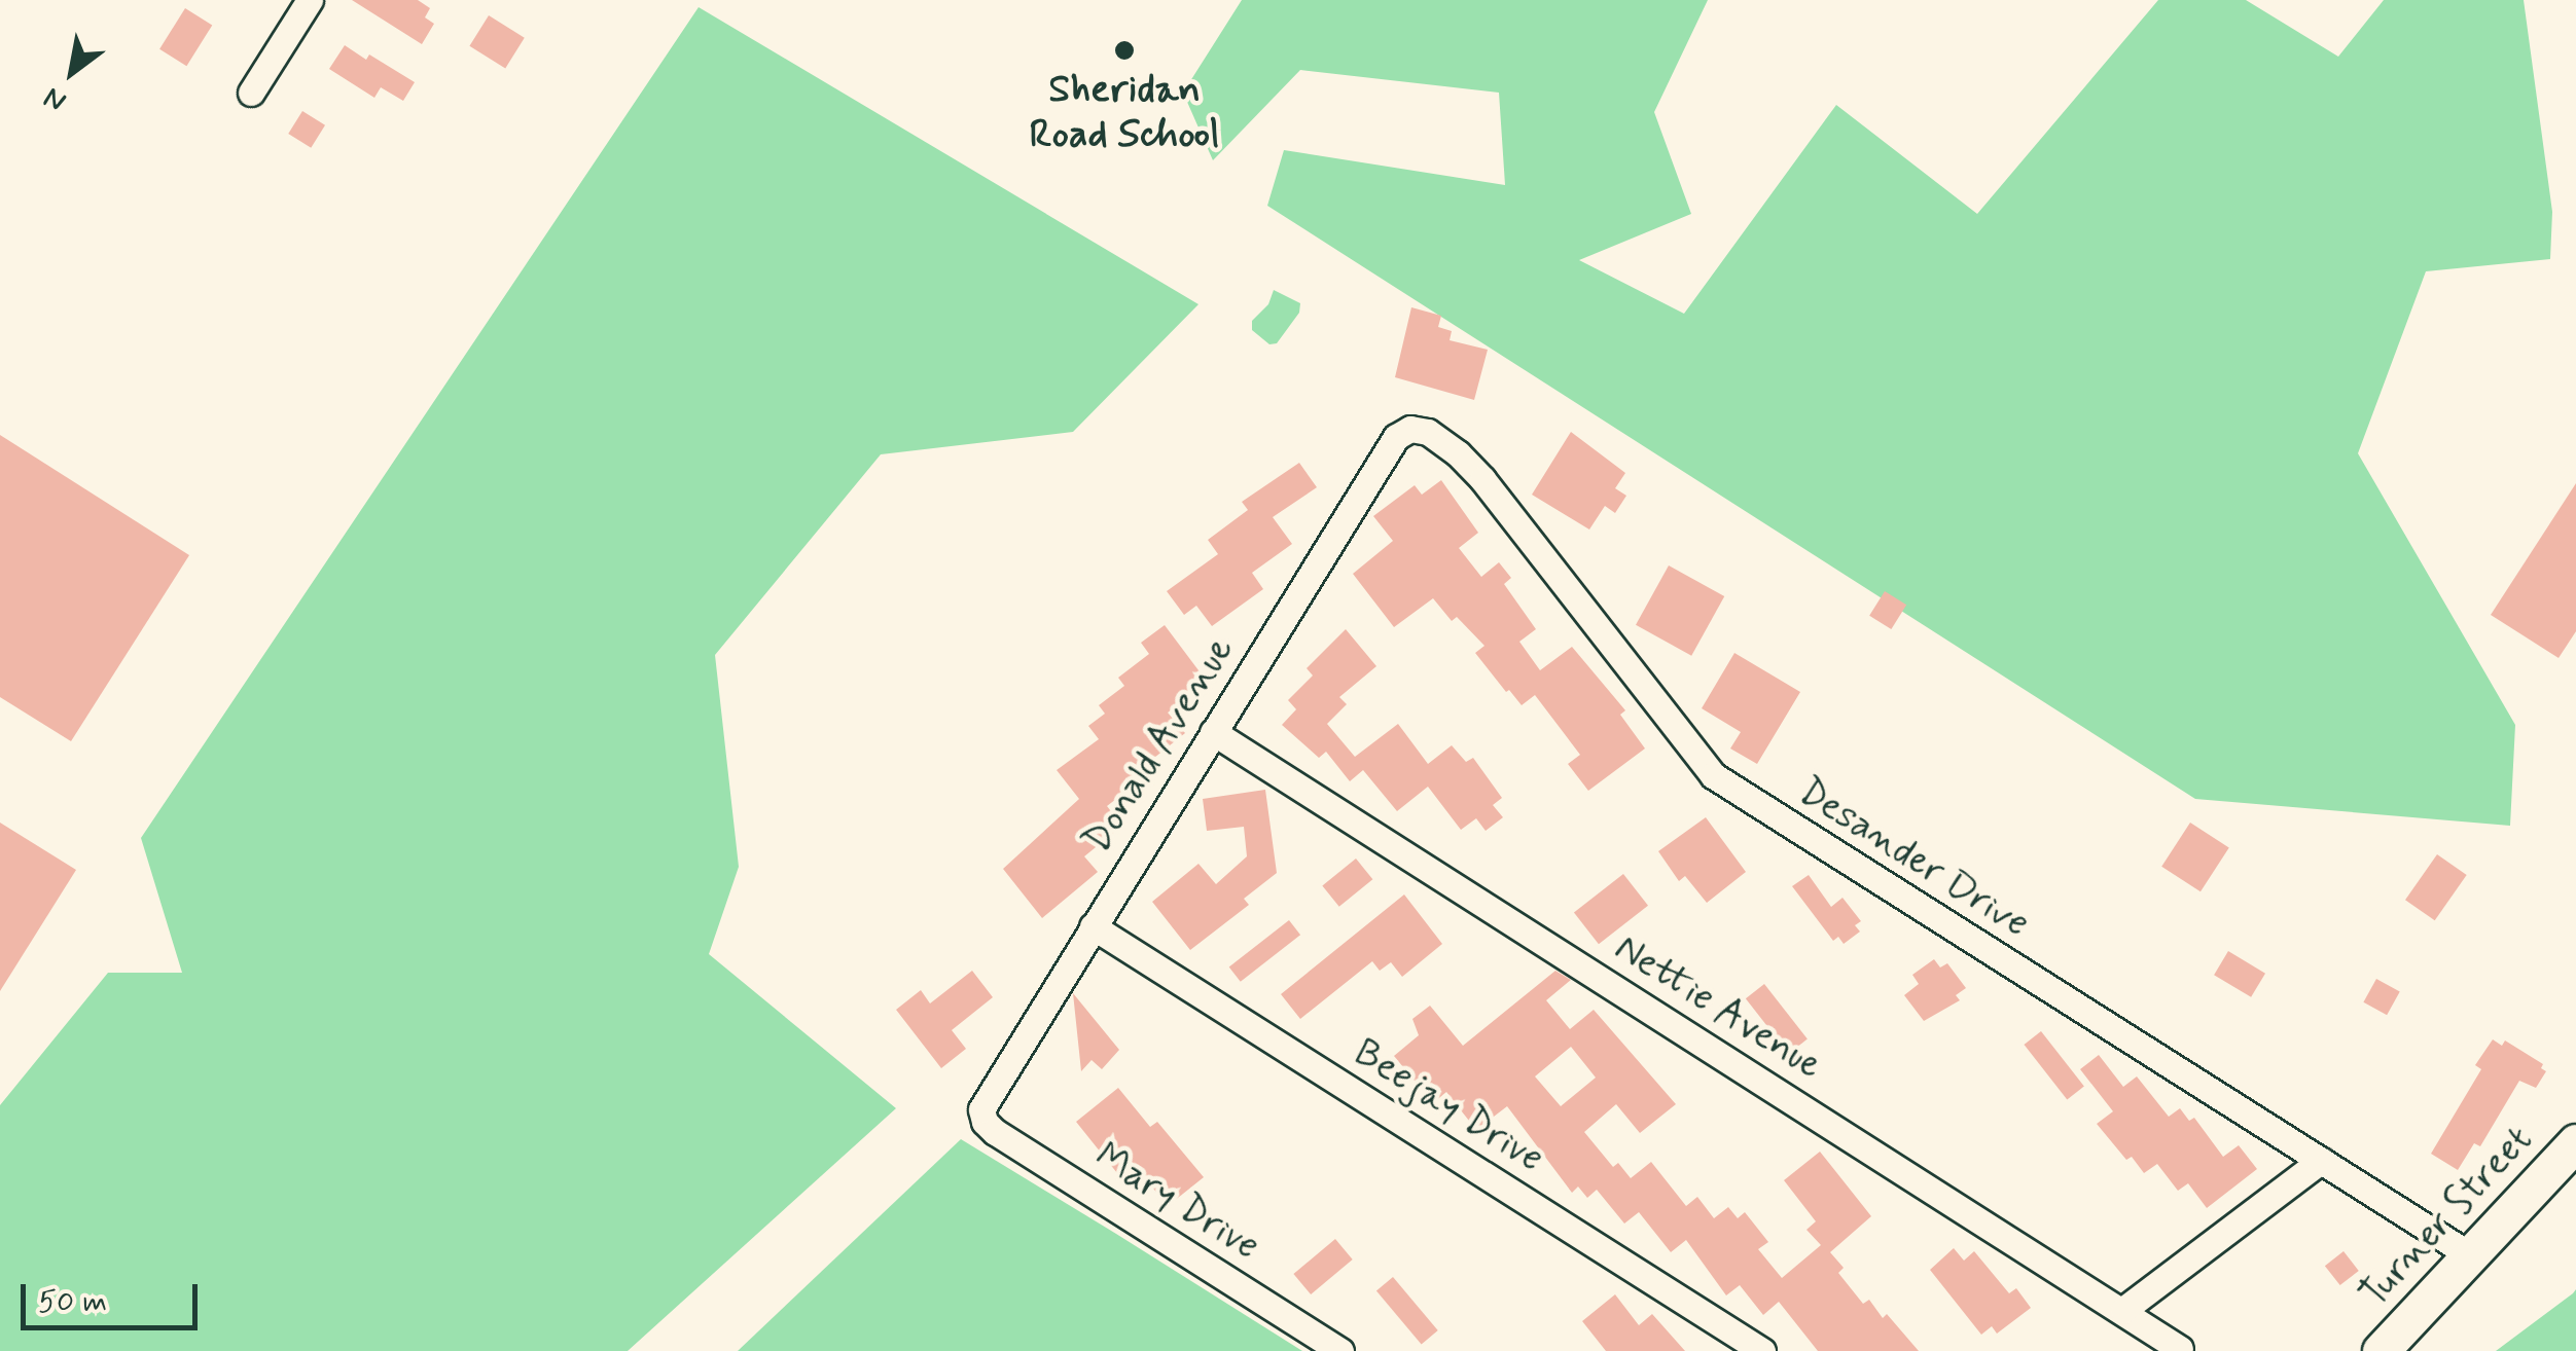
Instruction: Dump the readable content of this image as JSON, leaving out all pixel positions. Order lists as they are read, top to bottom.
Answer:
{
  "streets": {
    "street": [
      "Donald Avenue",
      "Desander Drive",
      "Nettie Avenue",
      "Beejay Drive",
      "Mary Drive",
      "Turner Street"
    ]
  },
  "crossings": [
    ["Donald Avenue", "Desander Drive"],
    ["Donald Avenue", "Nettie Avenue"],
    ["Donald Avenue", "Beejay Drive"],
    ["Donald Avenue", "Mary Drive"],
    ["Desander Drive", "Turner Street"]
  ],
  "places": ["Sheridan Road School"],
  "scale_bar": "50 m",
  "north": "bottom left"
}
